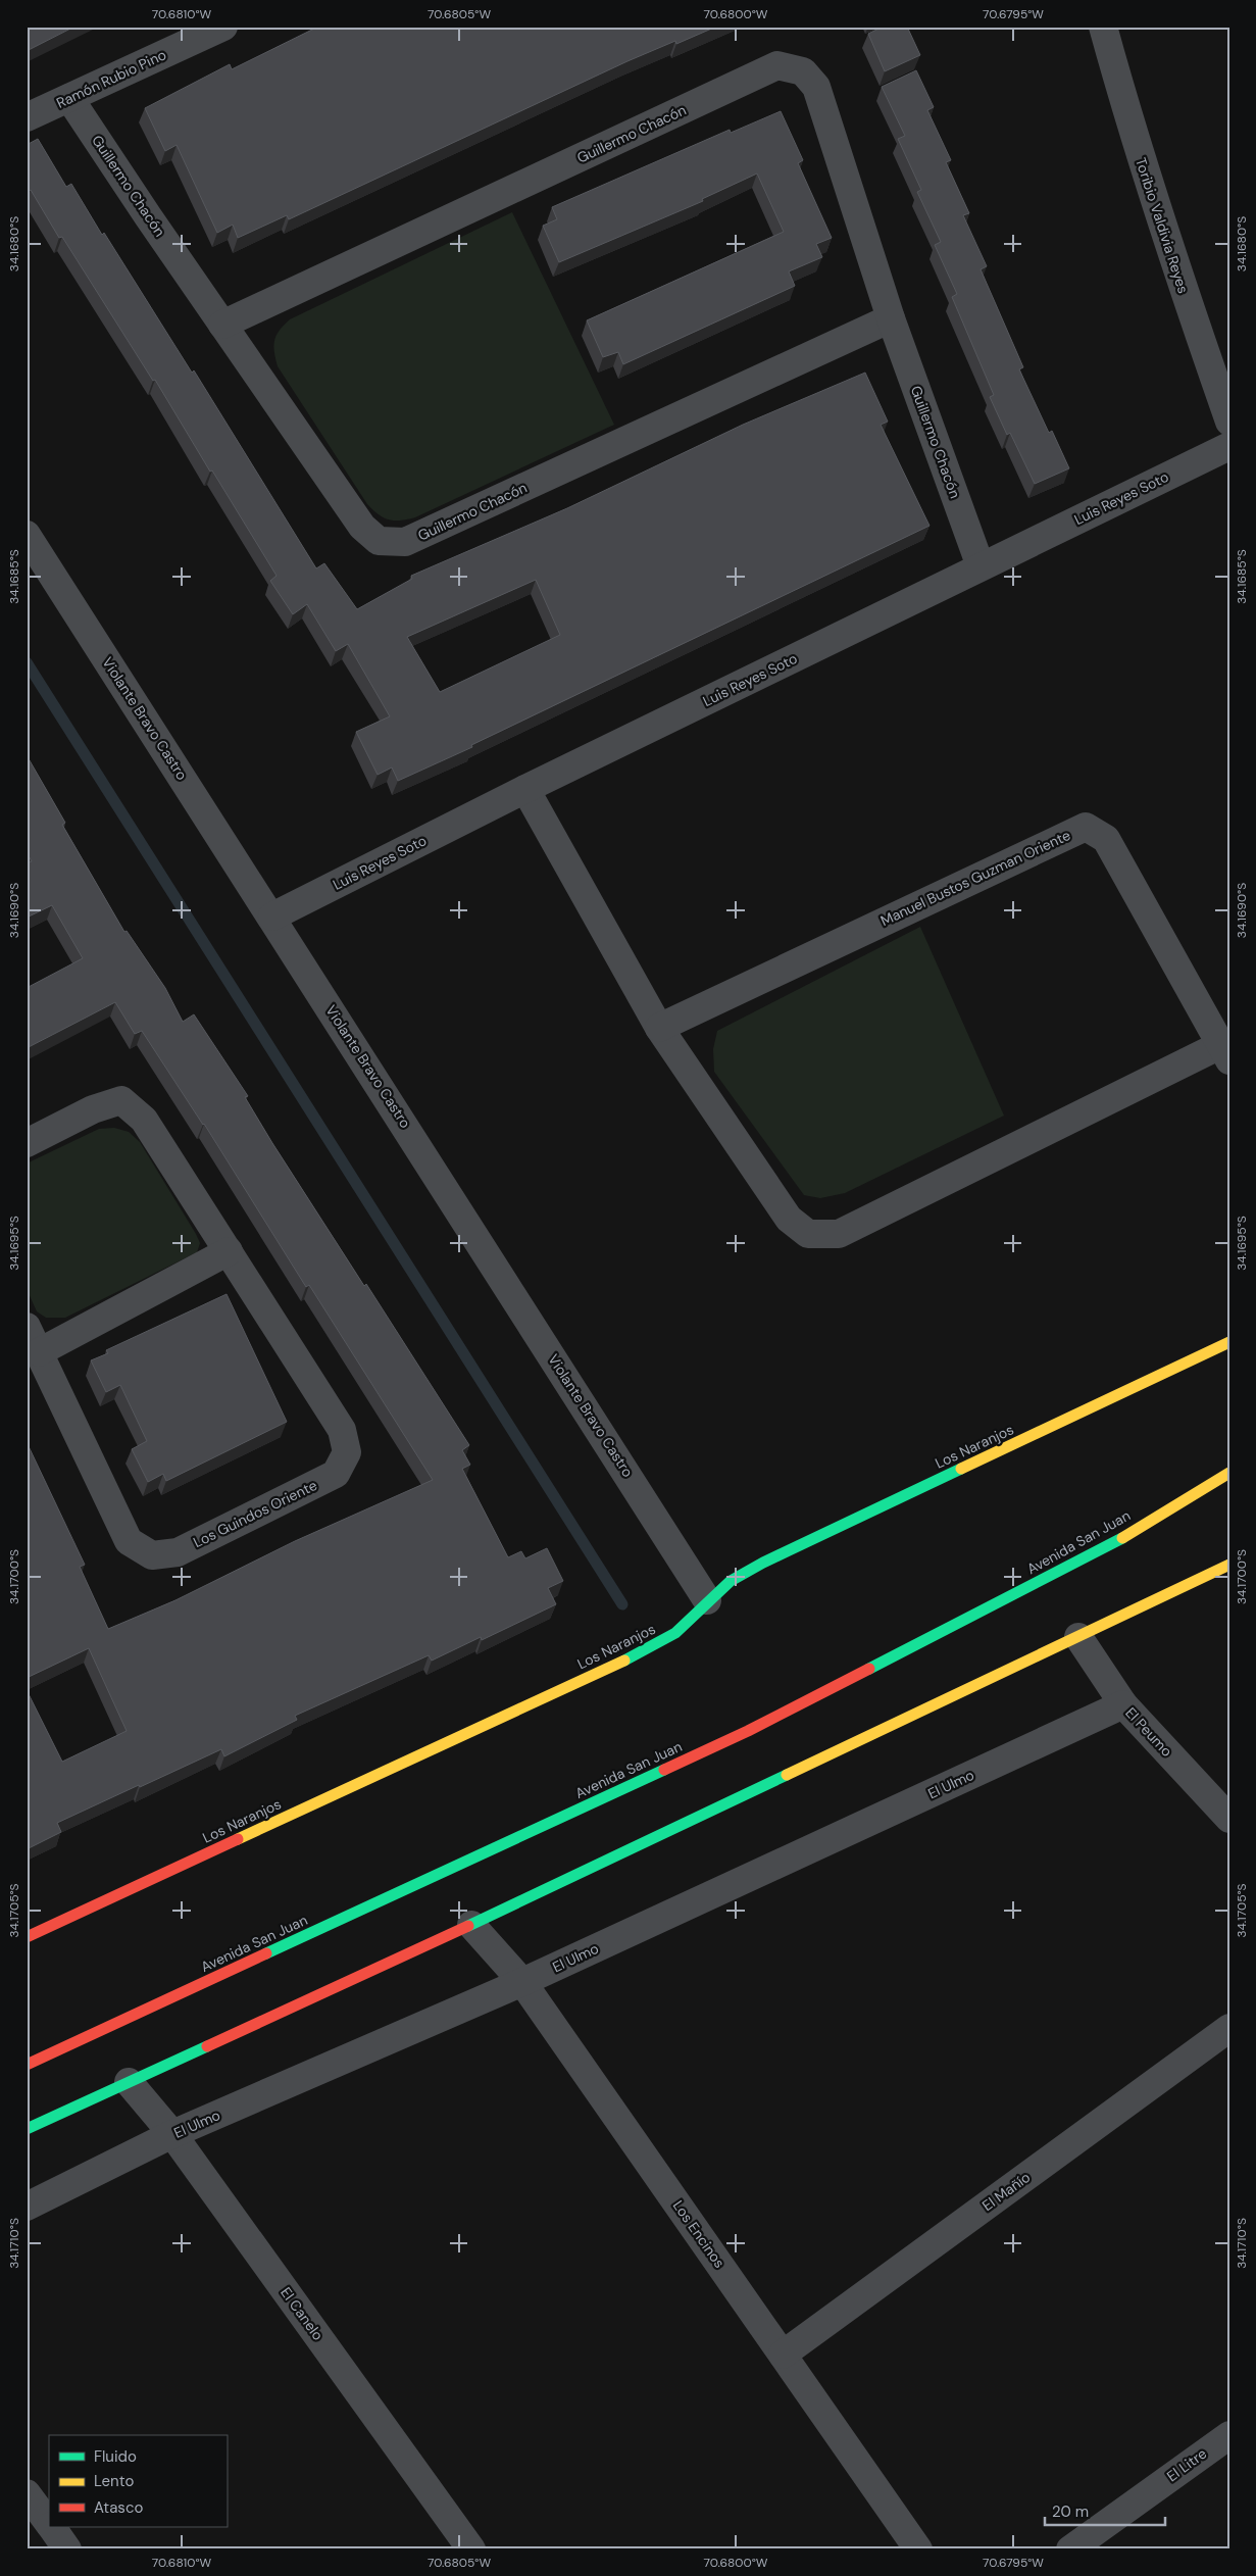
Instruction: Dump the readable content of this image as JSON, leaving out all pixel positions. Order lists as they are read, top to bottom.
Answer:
{
  "streets": {
    "main road": ["Los Naranjos", "Avenida San Juan"],
    "street": [
      "Ramón Rubio Pino",
      "Guillermo Chacón",
      "Toribio Valdivia Reyes",
      "Luis Reyes Soto",
      "Violante Bravo Castro",
      "Manuel Bustos Guzman Oriente",
      "Los Guindos Oriente",
      "El Peumo",
      "El Ulmo",
      "El Mañío",
      "Los Encinos",
      "El Canelo",
      "El Litre"
    ]
  },
  "crossings": [
    ["Ramón Rubio Pino", "Guillermo Chacón"],
    ["Guillermo Chacón", "Luis Reyes Soto"],
    ["Luis Reyes Soto", "Violante Bravo Castro"],
    ["Luis Reyes Soto", "Manuel Bustos Guzman Oriente"],
    ["Violante Bravo Castro", "Los Naranjos"],
    ["El Peumo", "El Ulmo"],
    ["El Ulmo", "Los Encinos"],
    ["El Ulmo", "El Canelo"],
    ["El Mañío", "Los Encinos"]
  ],
  "legend": ["Fluido", "Lento", "Atasco"],
  "scale_bar": "20 m",
  "coordinates": [
    "70.6810°W",
    "70.6805°W",
    "70.6800°W",
    "70.6795°W",
    "34.1680°S",
    "34.1685°S",
    "34.1690°S",
    "34.1695°S",
    "34.1700°S",
    "34.1705°S",
    "34.1710°S"
  ]
}
